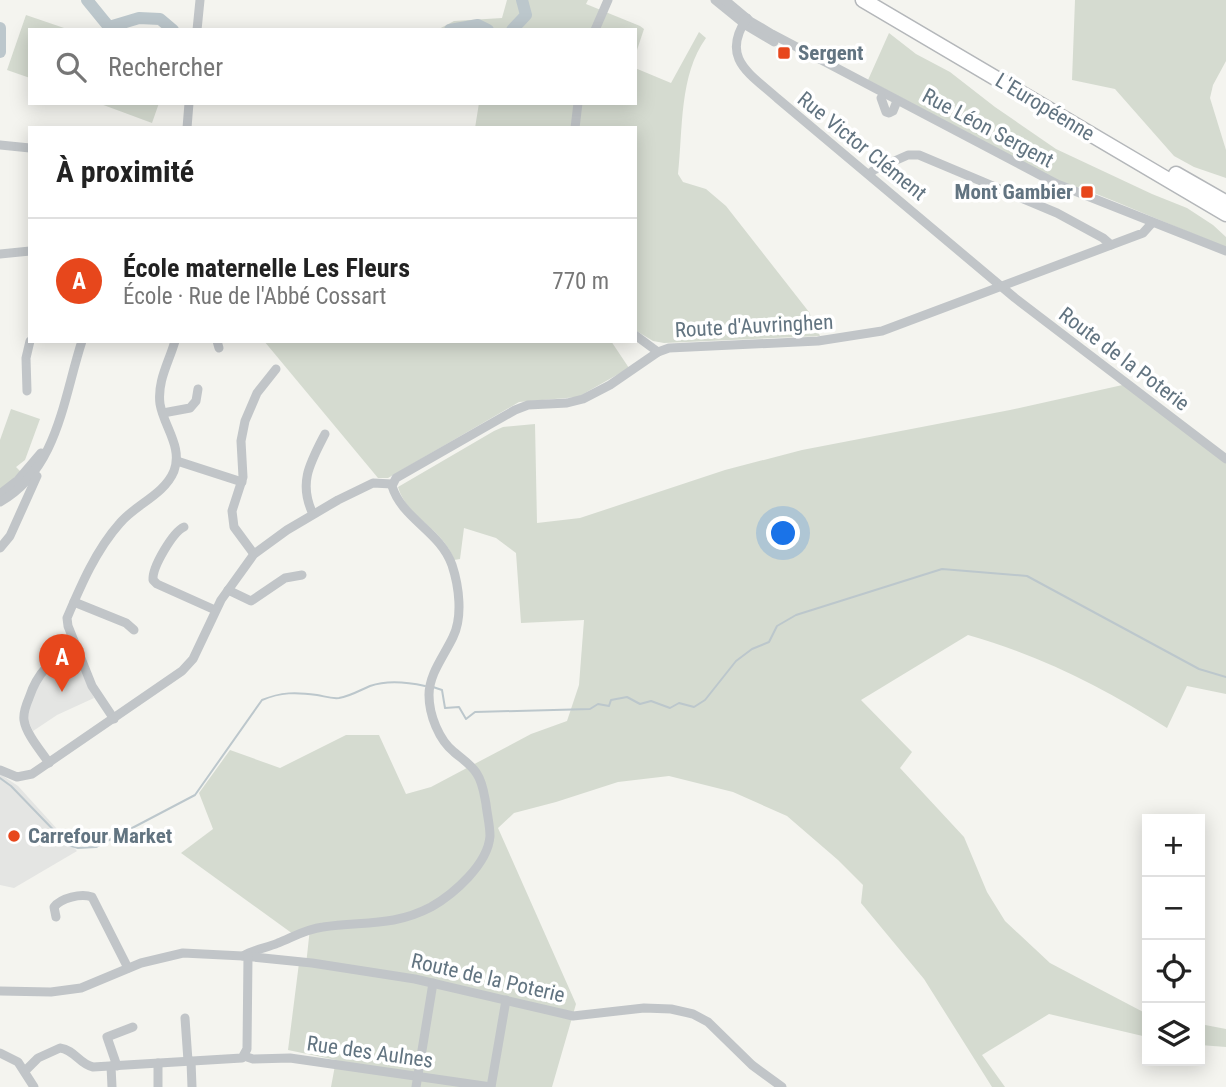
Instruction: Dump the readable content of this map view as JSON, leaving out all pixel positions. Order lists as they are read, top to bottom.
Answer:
{
  "streets": {
    "highway": ["L'Européenne"],
    "street": [
      "Rue Léon Sergent",
      "Rue Victor Clément",
      "Route d'Auvringhen",
      "Route de la Poterie",
      "Rue des Aulnes"
    ]
  },
  "crossings": [
    ["Rue Léon Sergent", "Rue Victor Clément"],
    ["Rue Léon Sergent", "Route d'Auvringhen"],
    ["Rue Victor Clément", "Route d'Auvringhen"],
    ["Rue Victor Clément", "Route de la Poterie"],
    ["Route d'Auvringhen", "Route de la Poterie"]
  ],
  "places": {
    "transit": ["Sergent", "Mont Gambier"],
    "other": ["Carrefour Market"]
  },
  "page": {
    "search": "Rechercher",
    "heading": "À proximité",
    "list": [
      {
        "mark": "A",
        "name": "École maternelle Les Fleurs",
        "note": "École · Rue de l'Abbé Cossart",
        "value": "770 m"
      }
    ],
    "pins": "A",
    "map_buttons": ["+", "−"]
  }
}
